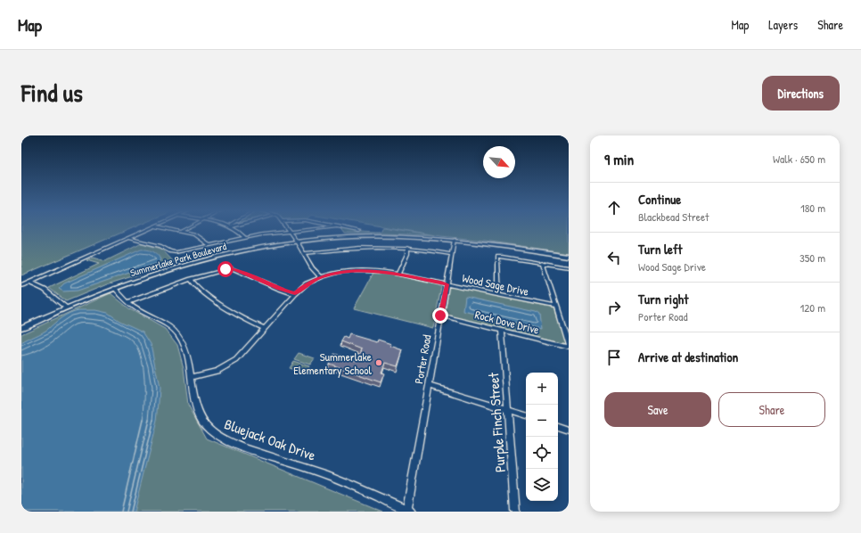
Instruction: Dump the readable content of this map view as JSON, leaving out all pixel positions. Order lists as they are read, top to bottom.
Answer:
{
  "streets": {
    "main road": ["Summerlake Park Boulevard"],
    "street": [
      "Wood Sage Drive",
      "Rock Dove Drive",
      "Porter Road",
      "Purple Finch Street",
      "Bluejack Oak Drive"
    ]
  },
  "crossings": [
    ["Summerlake Park Boulevard", "Porter Road"],
    ["Summerlake Park Boulevard", "Bluejack Oak Drive"],
    ["Wood Sage Drive", "Porter Road"],
    ["Wood Sage Drive", "Bluejack Oak Drive"],
    ["Rock Dove Drive", "Porter Road"],
    ["Rock Dove Drive", "Purple Finch Street"],
    ["Porter Road", "Bluejack Oak Drive"]
  ],
  "places": ["Summerlake Elementary School"],
  "north": "bottom right",
  "page": {
    "header": "Map",
    "nav": ["Map", "Layers", "Share"],
    "title": "Find us",
    "buttons": [
      "Directions",
      ["Save", "Share"]
    ],
    "heading": ["9 min", "Walk · 650 m"],
    "list": [
      ["Continue", "Blackbead Street", "180 m"],
      ["Turn left", "Wood Sage Drive", "350 m"],
      ["Turn right", "Porter Road", "120 m"],
      "Arrive at destination"
    ],
    "map_buttons": ["+", "−"]
  }
}
